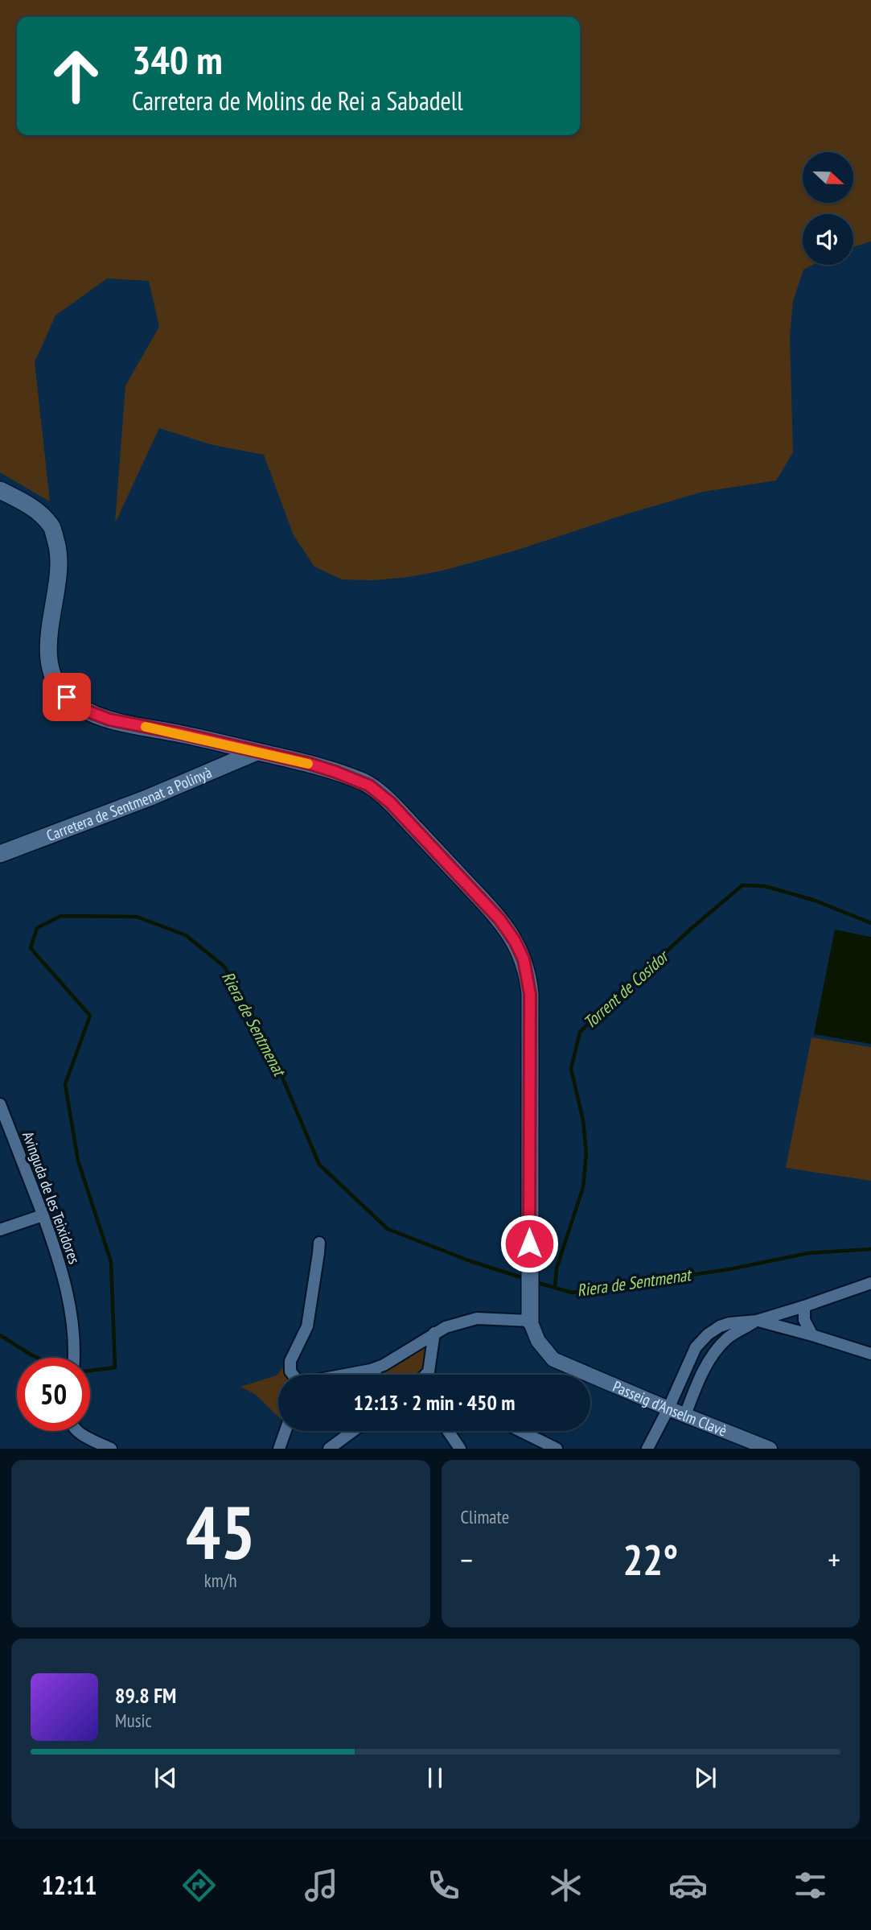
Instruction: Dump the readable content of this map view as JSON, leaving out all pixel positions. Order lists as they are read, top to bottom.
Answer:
{
  "streets": {
    "main road": ["Carretera de Sentmenat a Polinyà", "Passeig d'Anselm Clavè"],
    "street": ["Avinguda de les Teixidores"]
  },
  "crossings": [
    ["Carretera de Sentmenat a Polinyà", "Passeig d'Anselm Clavè"]
  ],
  "water": ["Torrent de Cosidor", "Riera de Sentmenat"],
  "north": "right",
  "page": {
    "turn": ["340 m", "Carretera de Molins de Rei a Sabadell"],
    "limit": "50",
    "trip": "12:13 · 2 min · 450 m",
    "tile": [
      ["45", "km/h"],
      "Climate"
    ],
    "heat": ["−", "22°", "+"],
    "song": ["89.8 FM", "Music"],
    "tabs": "12:11"
  }
}
